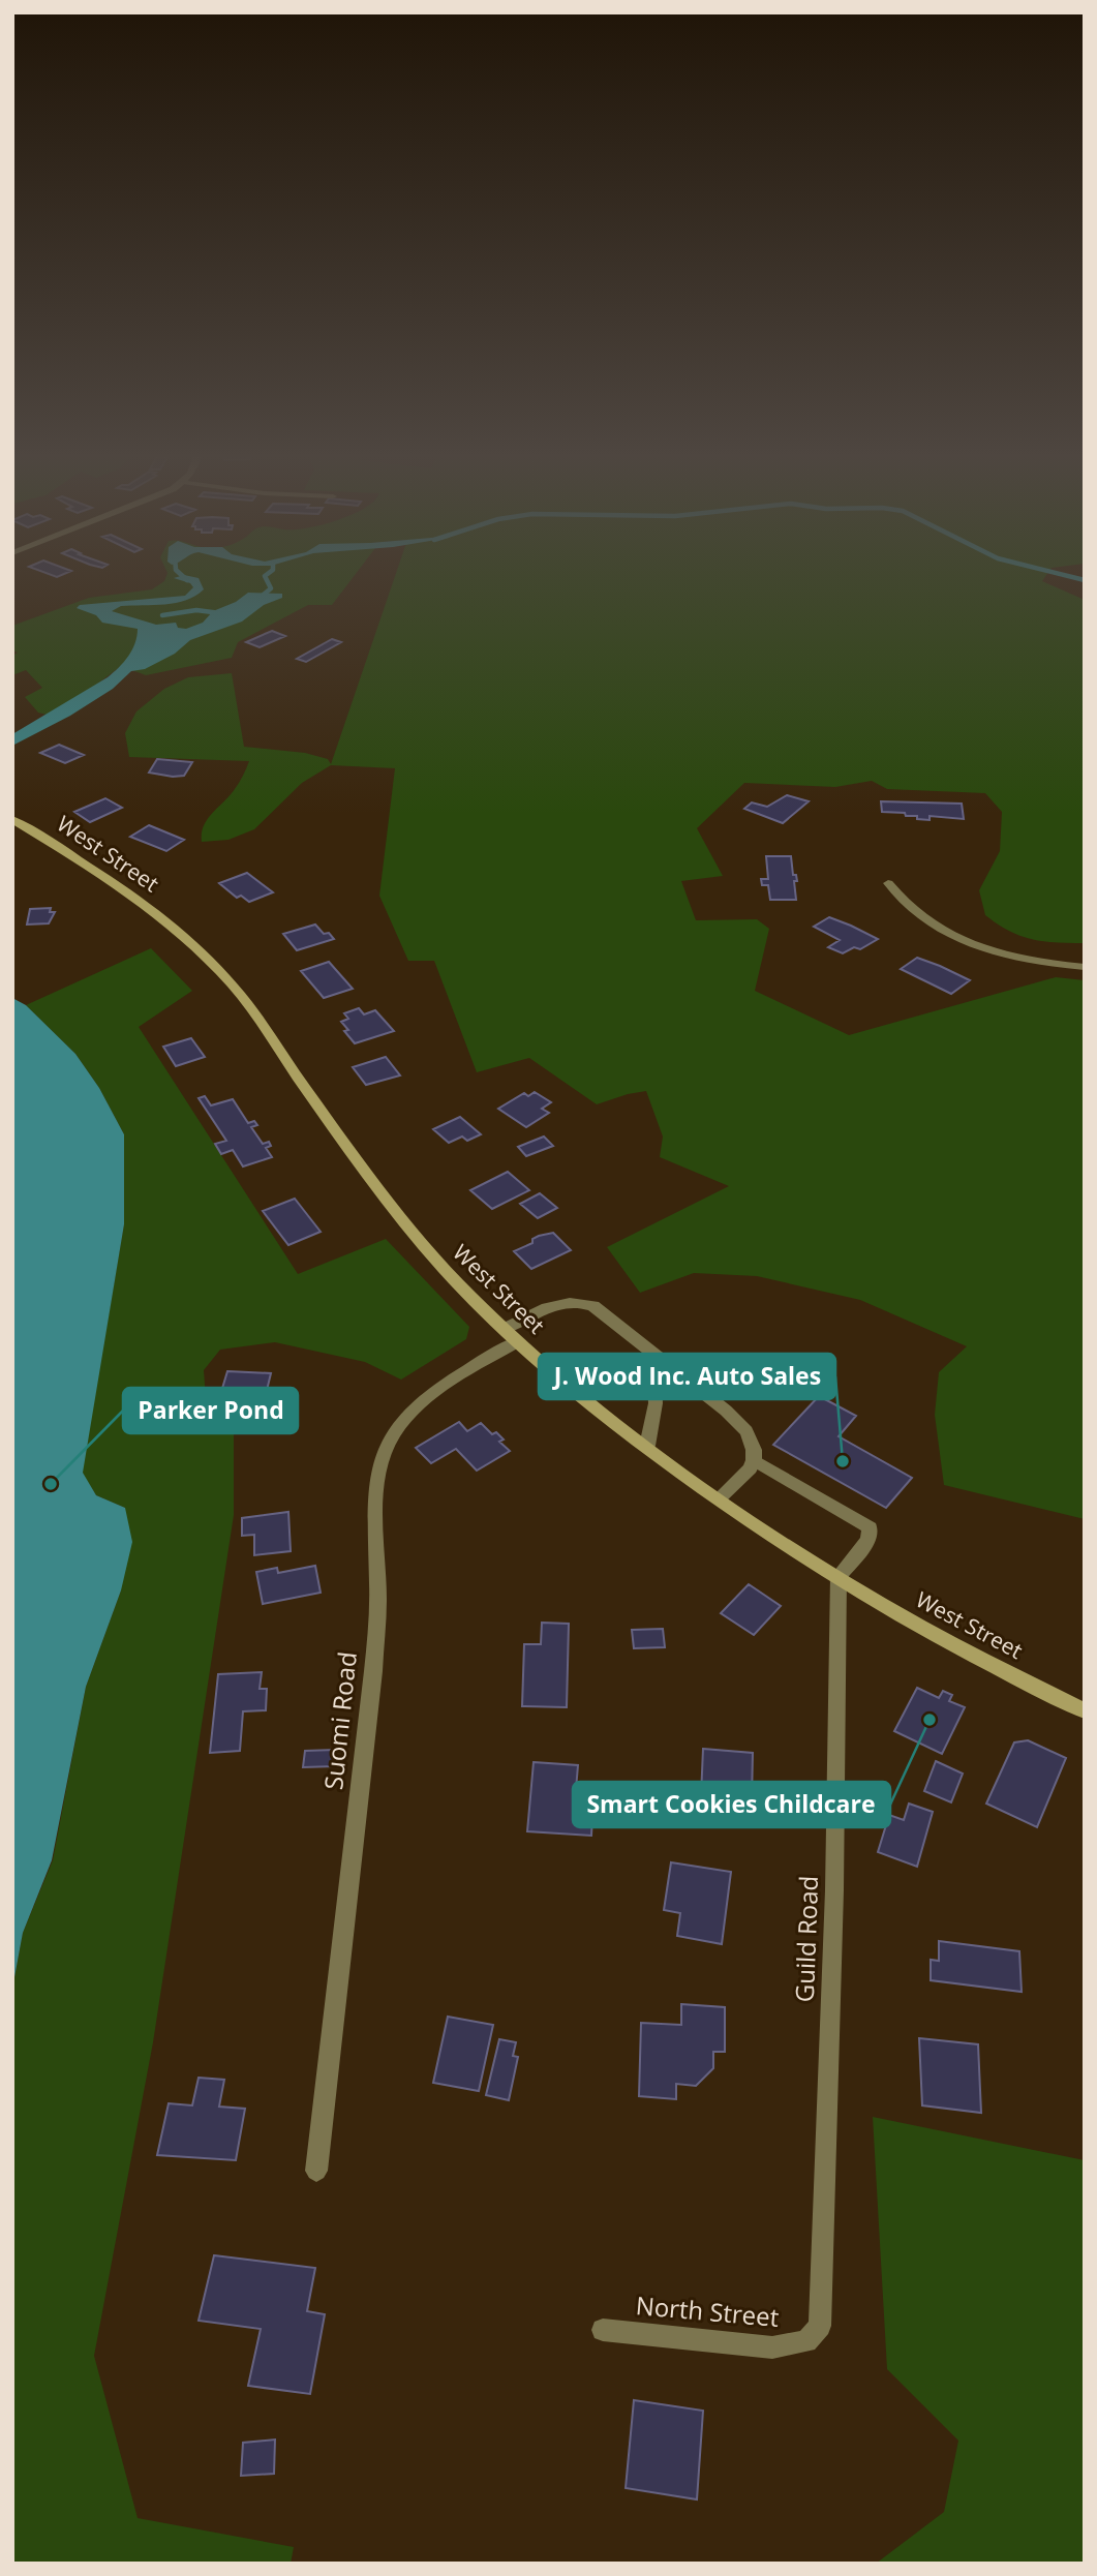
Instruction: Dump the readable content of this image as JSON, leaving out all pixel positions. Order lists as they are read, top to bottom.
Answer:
{
  "streets": {
    "main road": ["West Street"],
    "street": ["Suomi Road", "Guild Road", "North Street"]
  },
  "crossings": [
    ["West Street", "Suomi Road"],
    ["West Street", "Guild Road"],
    ["Guild Road", "North Street"]
  ],
  "places": ["J. Wood Inc. Auto Sales", "Parker Pond", "Smart Cookies Childcare"]
}
